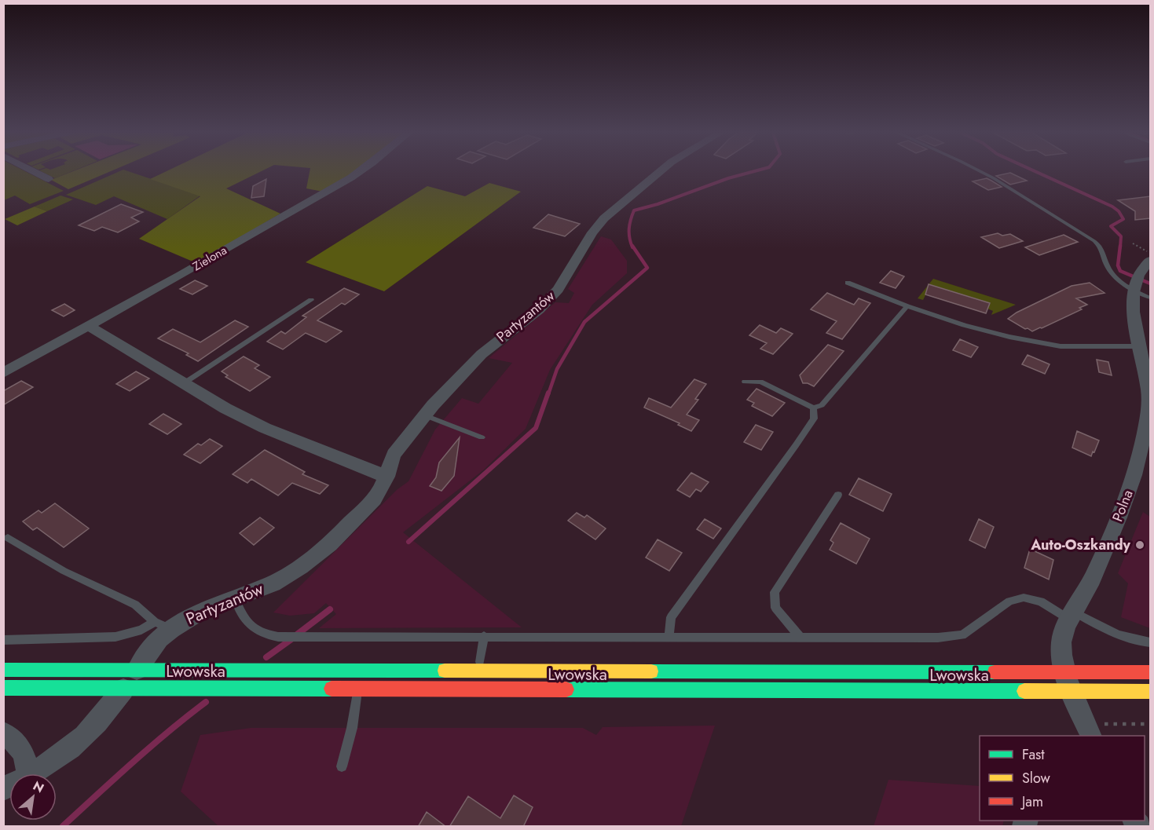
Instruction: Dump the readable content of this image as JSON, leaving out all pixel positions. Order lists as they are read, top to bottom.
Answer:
{
  "streets": {
    "main road": ["Lwowska"],
    "street": ["Zielona", "Partyzantów", "Polna"]
  },
  "crossings": [
    ["Partyzantów", "Lwowska"],
    ["Polna", "Lwowska"]
  ],
  "places": ["Auto-Oszkandy"],
  "legend": ["Fast", "Slow", "Jam"],
  "north": "top right"
}
